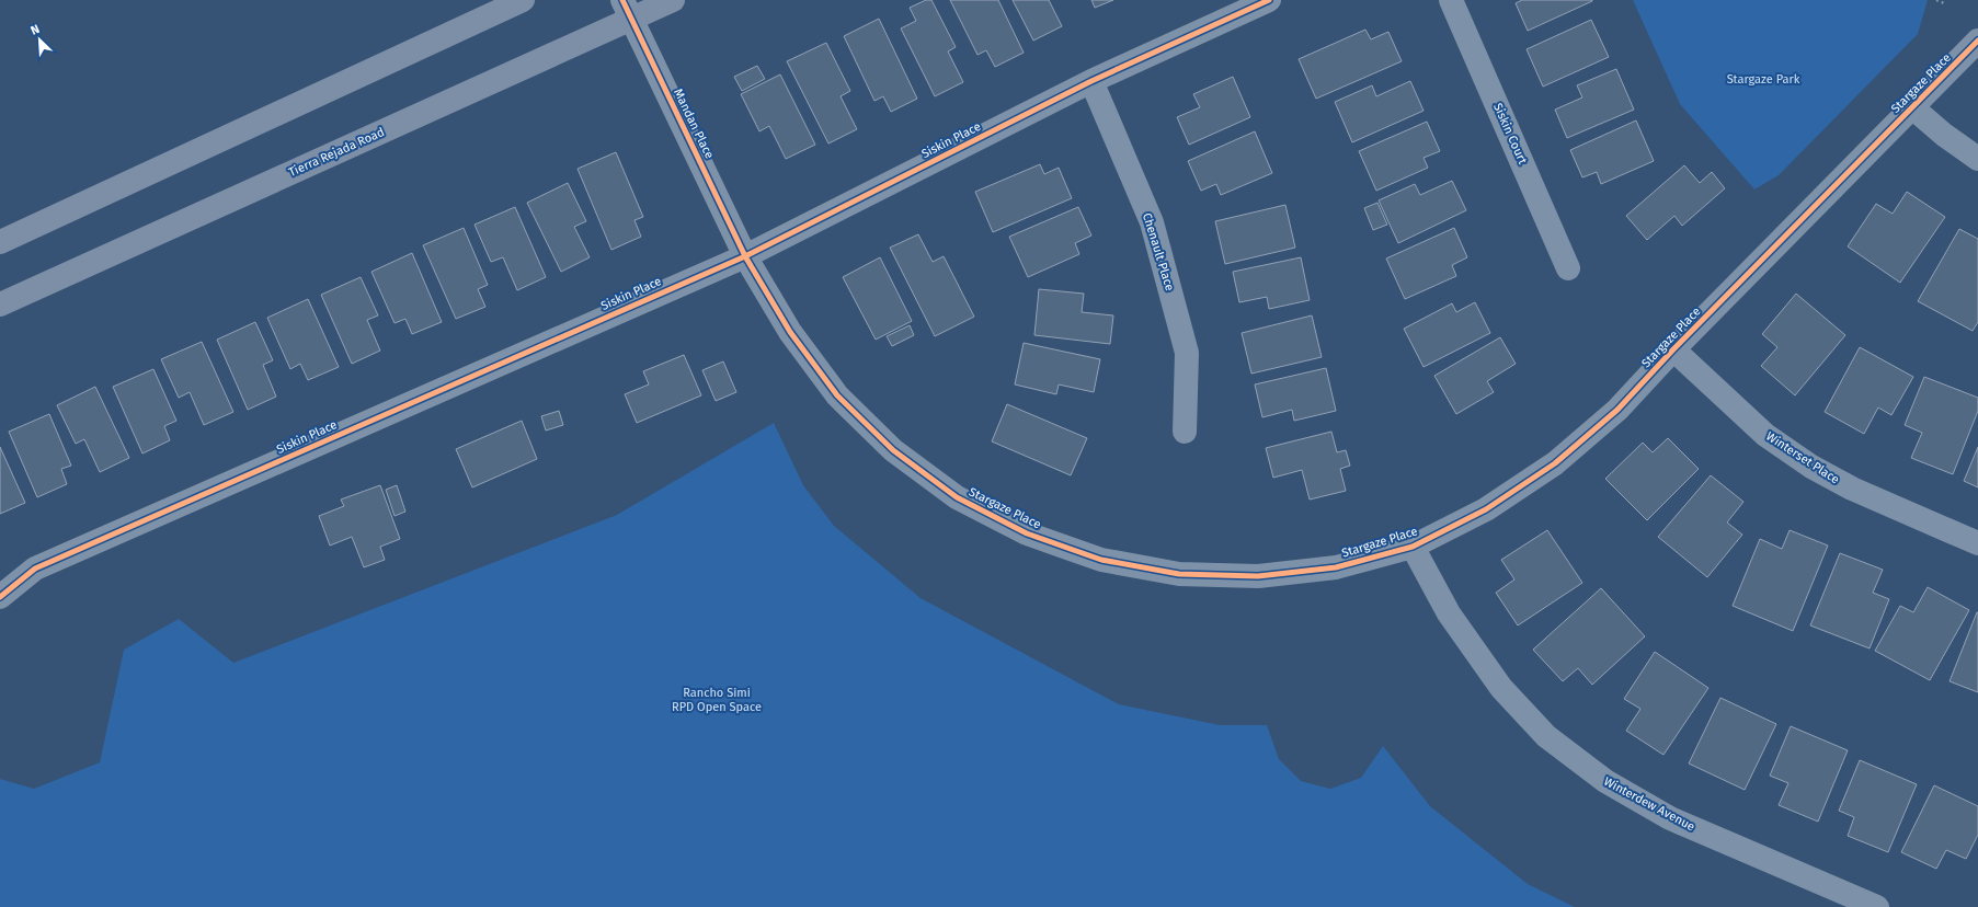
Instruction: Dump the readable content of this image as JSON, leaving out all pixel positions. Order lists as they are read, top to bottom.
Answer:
{
  "streets": {
    "main road": ["Tierra Rejada Road"],
    "street": [
      "Stargaze Place",
      "Mandan Place",
      "Siskin Court",
      "Siskin Place",
      "Chenault Place",
      "Winterset Place",
      "Winterdew Avenue"
    ]
  },
  "crossings": [
    ["Stargaze Place", "Mandan Place"],
    ["Stargaze Place", "Siskin Place"],
    ["Stargaze Place", "Winterset Place"],
    ["Stargaze Place", "Winterdew Avenue"],
    ["Mandan Place", "Siskin Place"],
    ["Mandan Place", "Tierra Rejada Road"],
    ["Siskin Place", "Chenault Place"]
  ],
  "parks": ["Stargaze Park", "Rancho Simi RPD Open Space"],
  "north": "top left"
}
